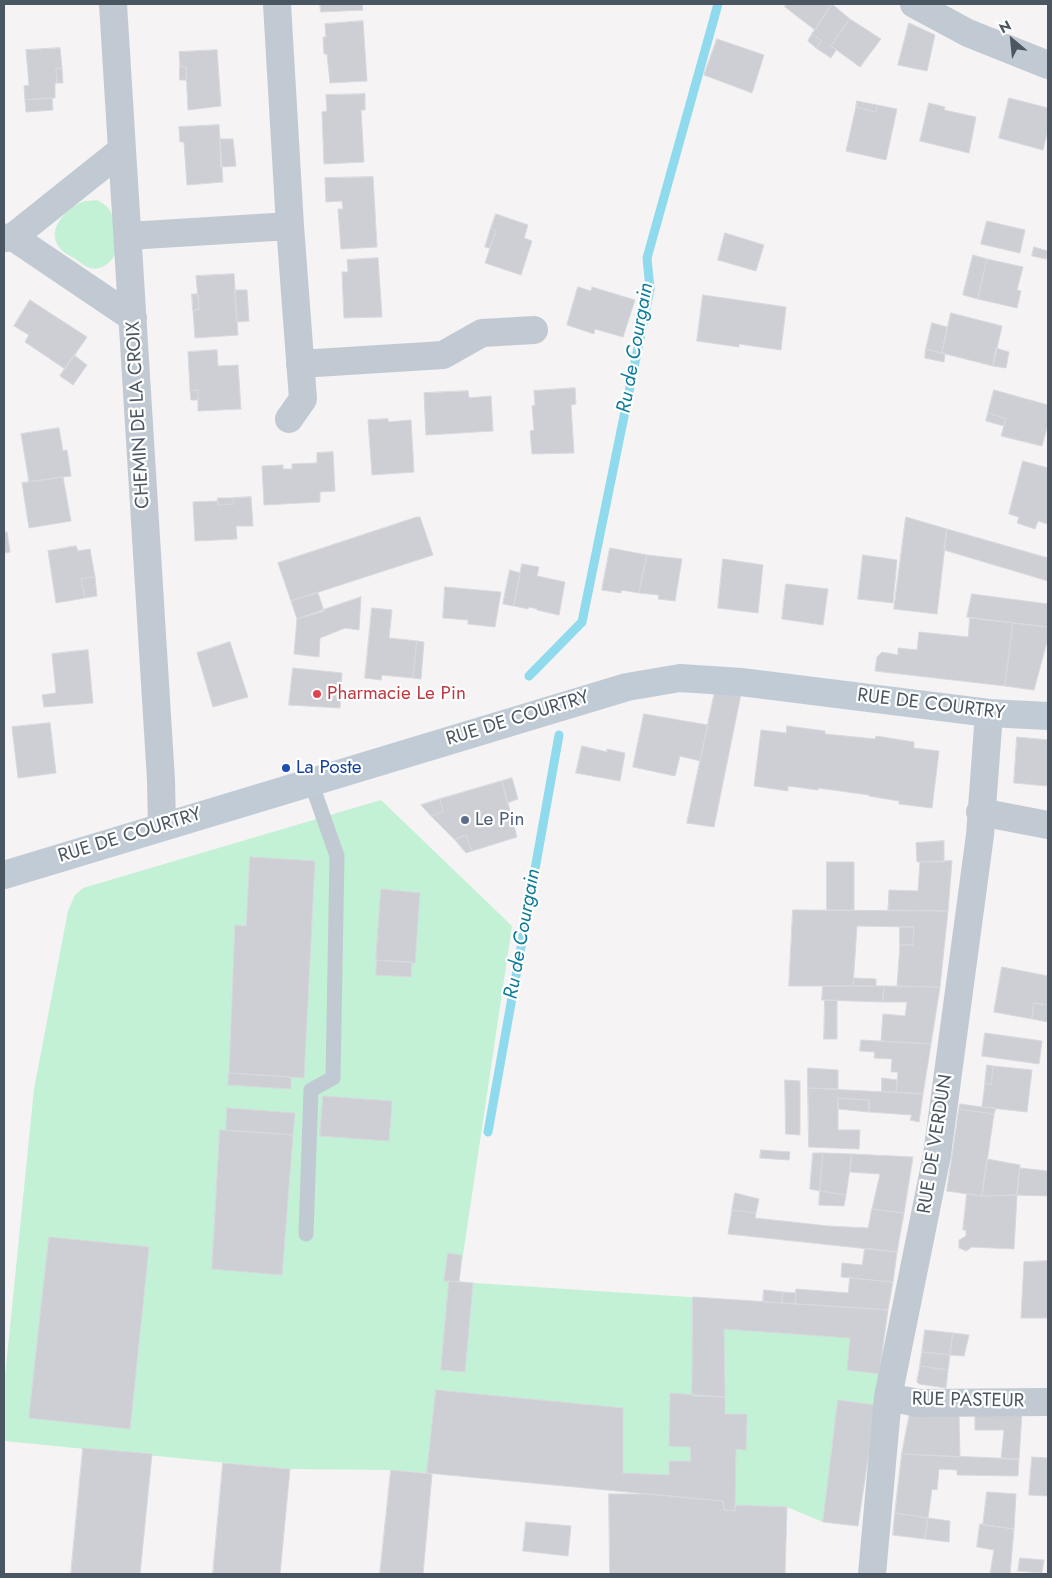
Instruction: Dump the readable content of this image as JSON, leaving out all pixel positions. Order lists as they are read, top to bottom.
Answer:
{
  "streets": {
    "street": [
      "CHEMIN DE LA CROIX",
      "RUE DE COURTRY",
      "RUE DE VERDUN",
      "RUE PASTEUR"
    ]
  },
  "crossings": [
    ["CHEMIN DE LA CROIX", "RUE DE COURTRY"],
    ["RUE DE COURTRY", "RUE DE VERDUN"],
    ["RUE DE VERDUN", "RUE PASTEUR"]
  ],
  "water": ["Ru de Courgain"],
  "places": ["Pharmacie Le Pin", "La Poste", "Le Pin"],
  "north": "top left"
}
